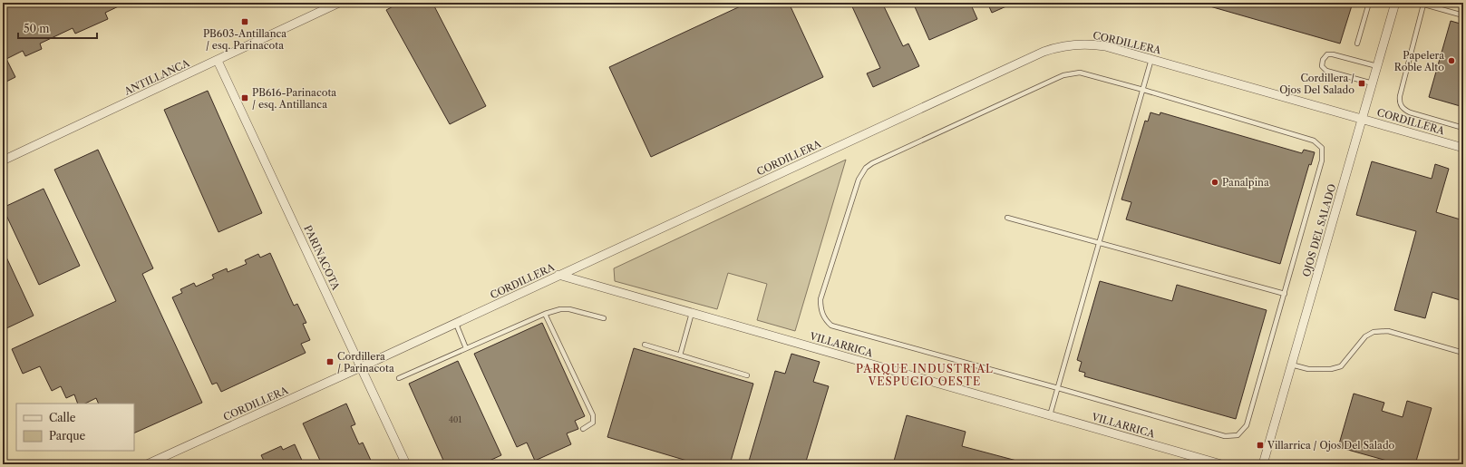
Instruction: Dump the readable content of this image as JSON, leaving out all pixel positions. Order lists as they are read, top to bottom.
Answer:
{
  "streets": {
    "street": [
      "CORDILLERA",
      "ANTILLANCA",
      "OJOS DEL SALADO",
      "PARINACOTA",
      "VILLARRICA"
    ]
  },
  "crossings": [
    ["CORDILLERA", "OJOS DEL SALADO"],
    ["CORDILLERA", "PARINACOTA"],
    ["CORDILLERA", "VILLARRICA"],
    ["ANTILLANCA", "PARINACOTA"]
  ],
  "districts": ["PARQUE INDUSTRIAL VESPUCIO OESTE"],
  "places": {
    "transit": [
      "PB603-Antillanca / esq. Parinacota",
      "Cordillera / Ojos Del Salado",
      "PB616-Parinacota / esq. Antillanca",
      "Cordillera / Parinacota",
      "Villarrica / Ojos Del Salado"
    ],
    "other": ["Papelera Roble Alto", "Panalpina"]
  },
  "house_numbers": ["401"],
  "legend": ["Calle", "Parque"],
  "scale_bar": "50 m"
}
